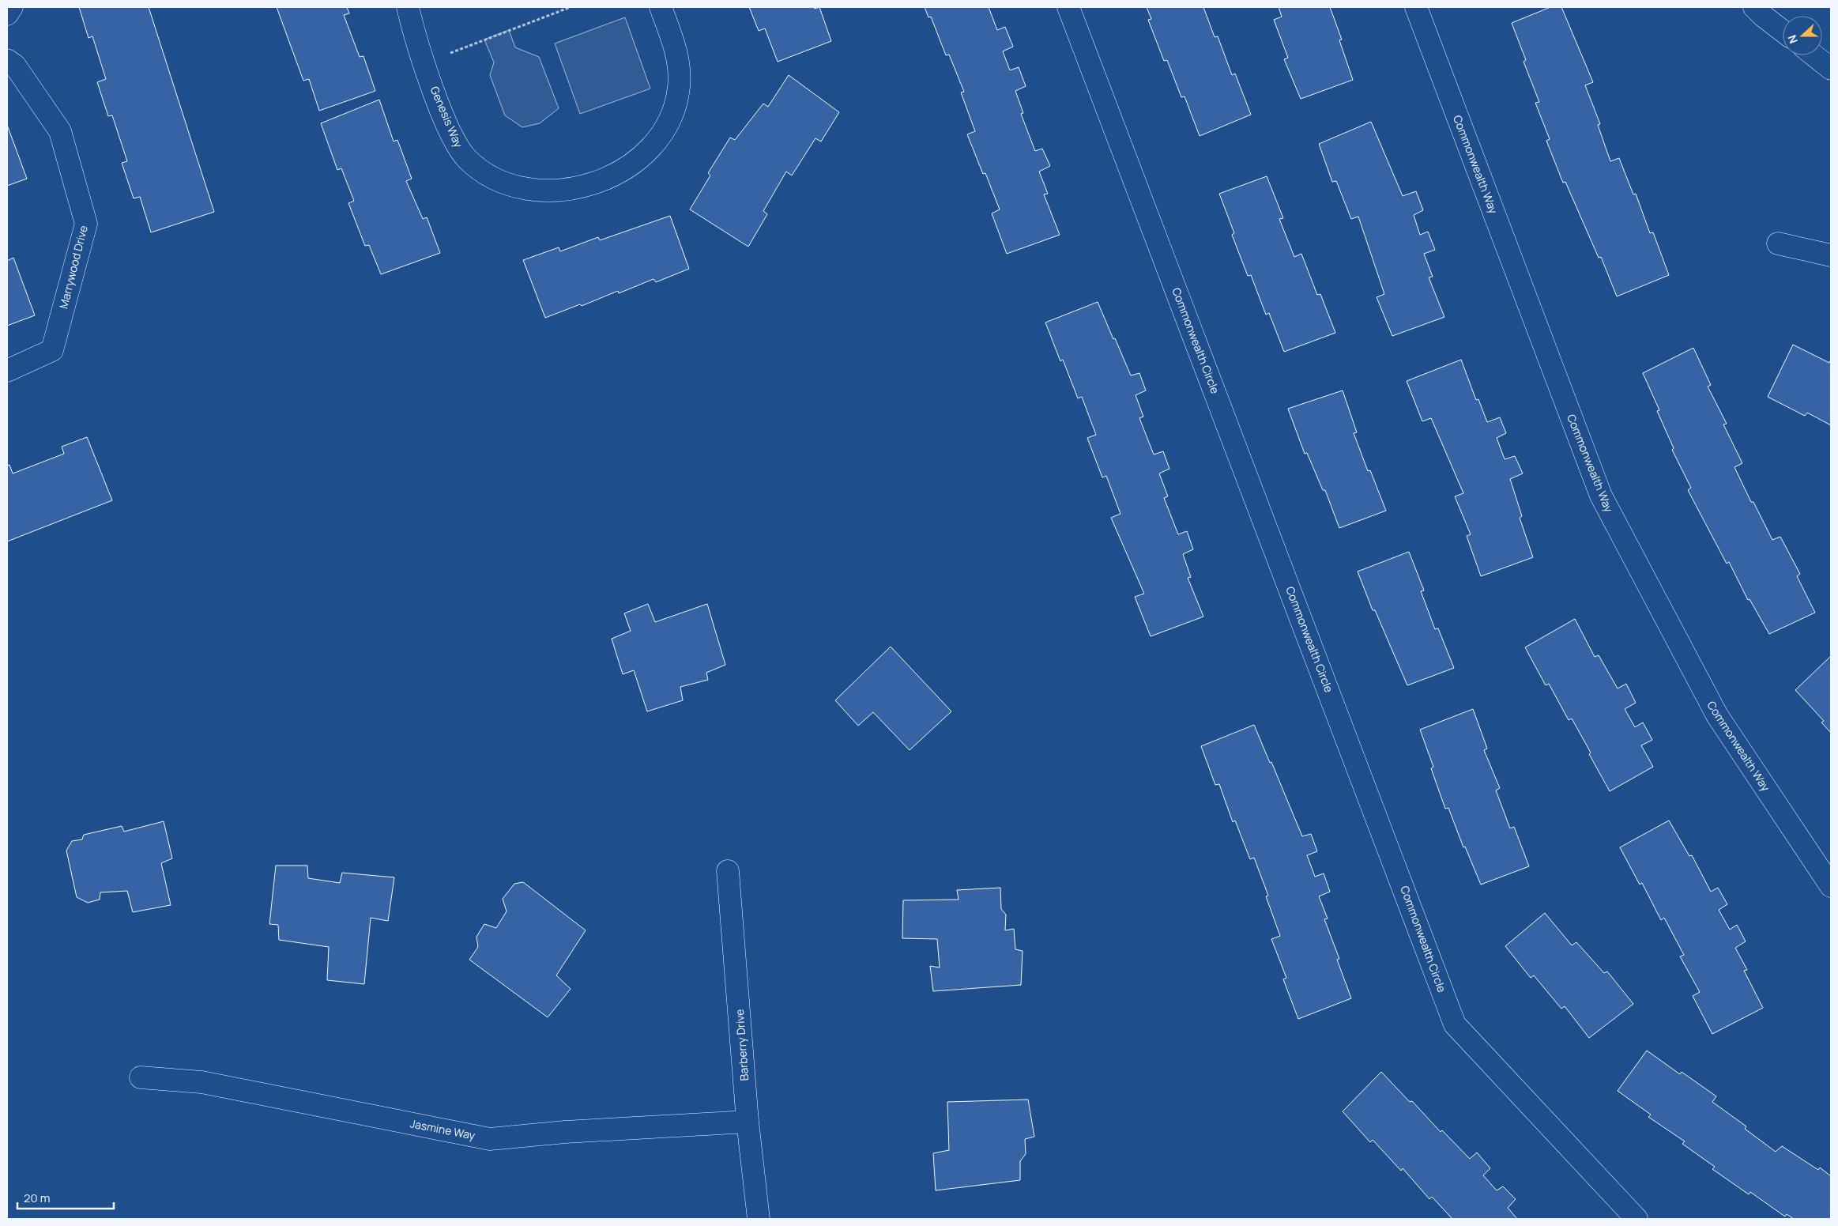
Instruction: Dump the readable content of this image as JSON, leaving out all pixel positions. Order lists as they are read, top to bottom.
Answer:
{
  "streets": {
    "street": [
      "Genesis Way",
      "Commonwealth Way",
      "Marrywood Drive",
      "Commonwealth Circle",
      "Barberry Drive",
      "Jasmine Way"
    ]
  },
  "crossings": [
    ["Barberry Drive", "Jasmine Way"]
  ],
  "scale_bar": "20 m",
  "north": "left"
}
